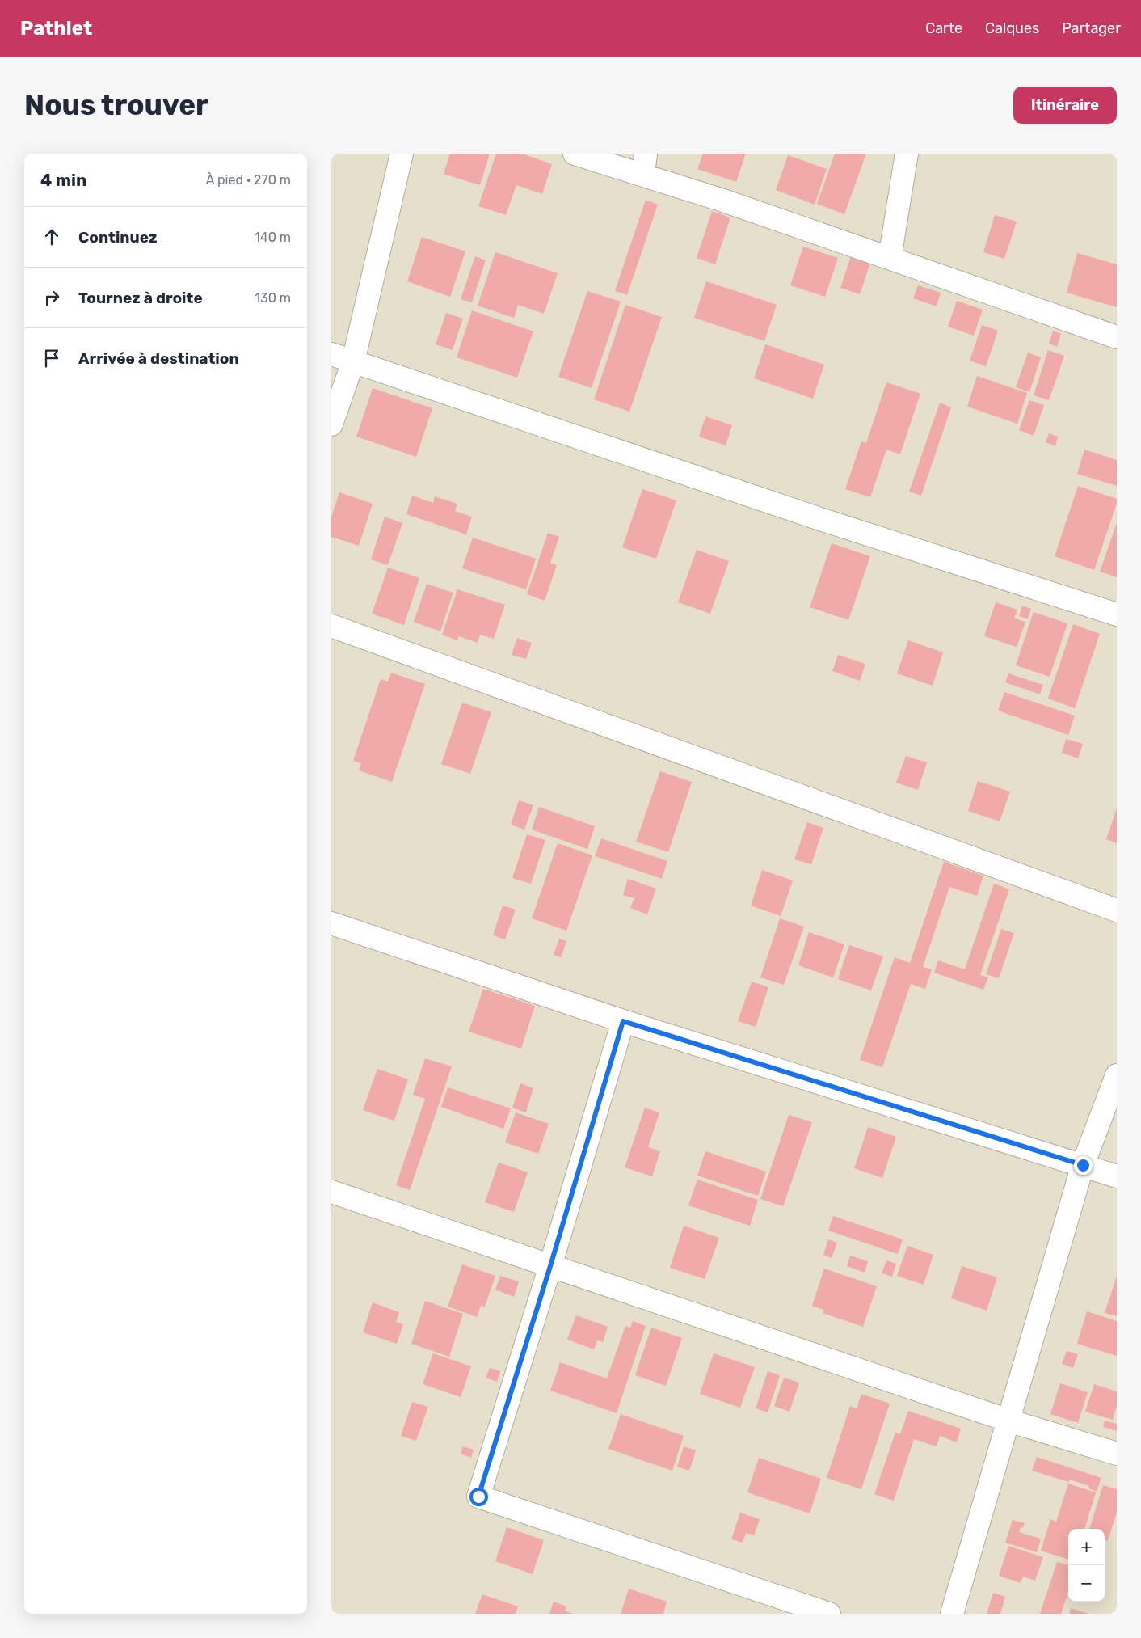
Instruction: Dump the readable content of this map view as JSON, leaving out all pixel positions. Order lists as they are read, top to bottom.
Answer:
{
  "page": {
    "header": "Pathlet",
    "nav": ["Carte", "Calques", "Partager"],
    "buttons": "Itinéraire",
    "title": "Nous trouver",
    "heading": ["4 min", "À pied · 270 m"],
    "list": [
      ["Continuez", "140 m"],
      ["Tournez à droite", "130 m"],
      "Arrivée à destination"
    ],
    "map_buttons": ["+", "−"]
  }
}
